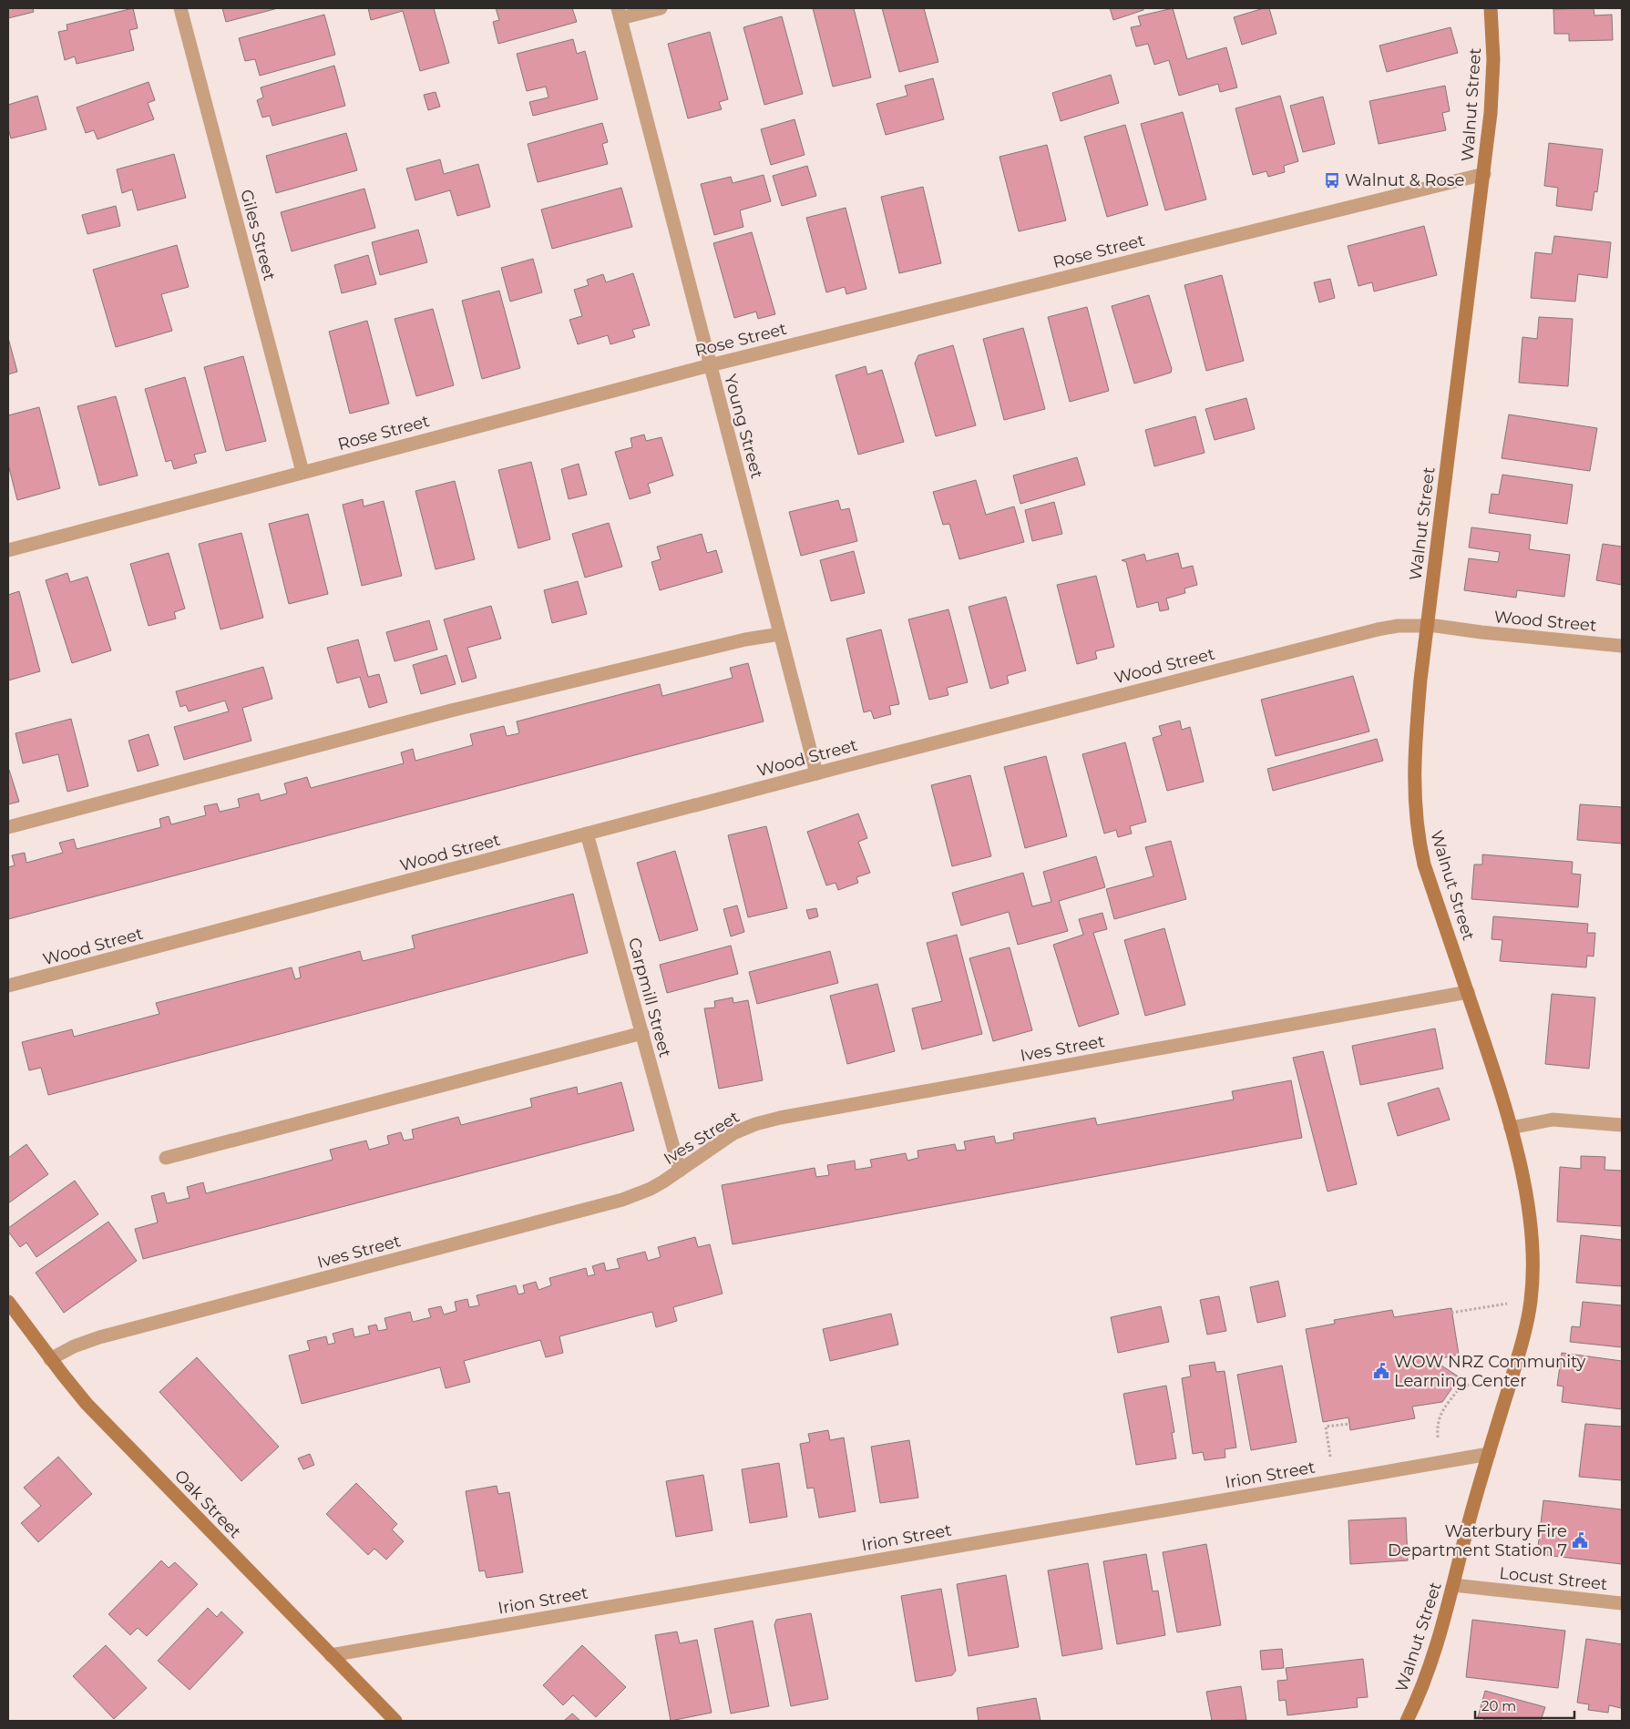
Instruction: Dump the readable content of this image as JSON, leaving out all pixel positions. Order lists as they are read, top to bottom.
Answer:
{
  "streets": {
    "main road": ["Walnut Street", "Oak Street"],
    "street": [
      "Giles Street",
      "Rose Street",
      "Young Street",
      "Wood Street",
      "Carpmill Street",
      "Ives Street",
      "Irion Street",
      "Locust Street"
    ]
  },
  "crossings": [
    ["Walnut Street", "Rose Street"],
    ["Walnut Street", "Wood Street"],
    ["Walnut Street", "Ives Street"],
    ["Walnut Street", "Irion Street"],
    ["Walnut Street", "Locust Street"],
    ["Giles Street", "Rose Street"],
    ["Rose Street", "Young Street"],
    ["Young Street", "Wood Street"],
    ["Wood Street", "Carpmill Street"],
    ["Carpmill Street", "Ives Street"],
    ["Ives Street", "Oak Street"],
    ["Irion Street", "Oak Street"]
  ],
  "places": {
    "bus stop": ["Walnut & Rose"],
    "public building": ["WOW NRZ Community Learning Center", "Waterbury Fire Department Station 7"]
  },
  "scale_bar": "20 m"
}
